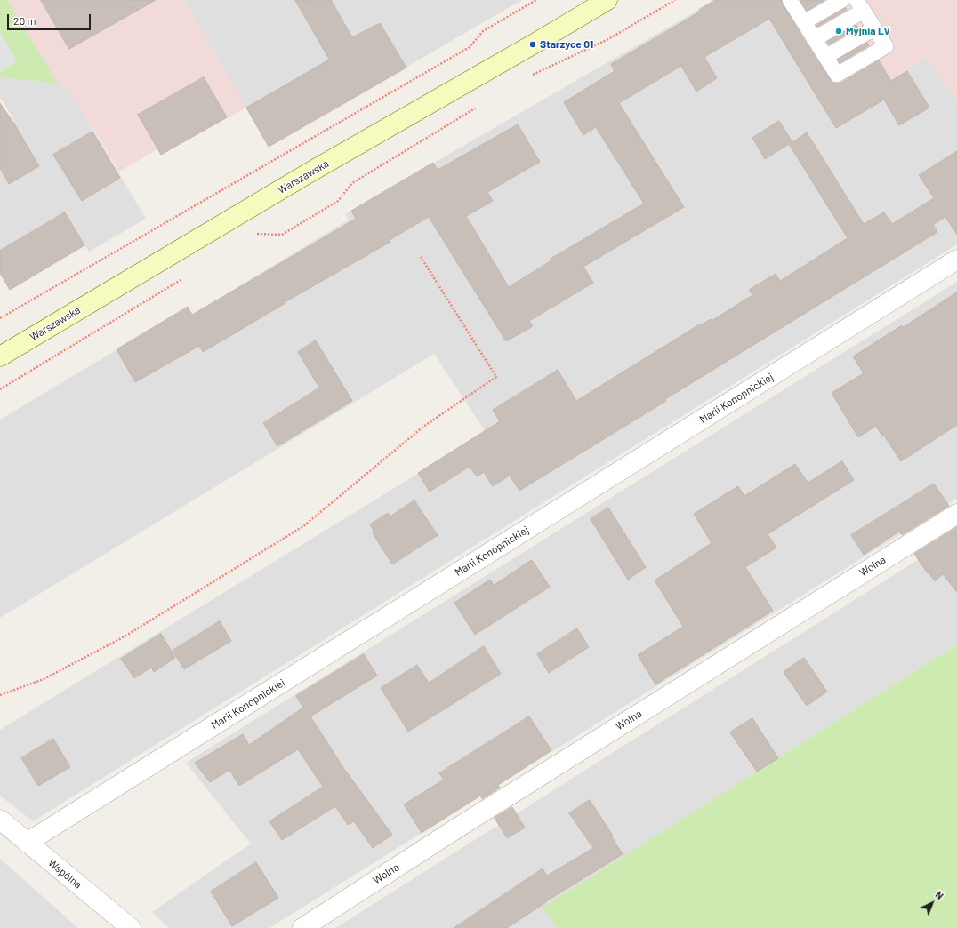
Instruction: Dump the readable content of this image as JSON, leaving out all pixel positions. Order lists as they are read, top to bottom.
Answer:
{
  "streets": {
    "main road": ["Warszawska"],
    "street": ["Marii Konopnickiej", "Wolna", "Wspólna"]
  },
  "crossings": [
    ["Marii Konopnickiej", "Wspólna"]
  ],
  "places": ["Myjnia LV", "Starzyce 01"],
  "scale_bar": "20 m",
  "north": "top right"
}
